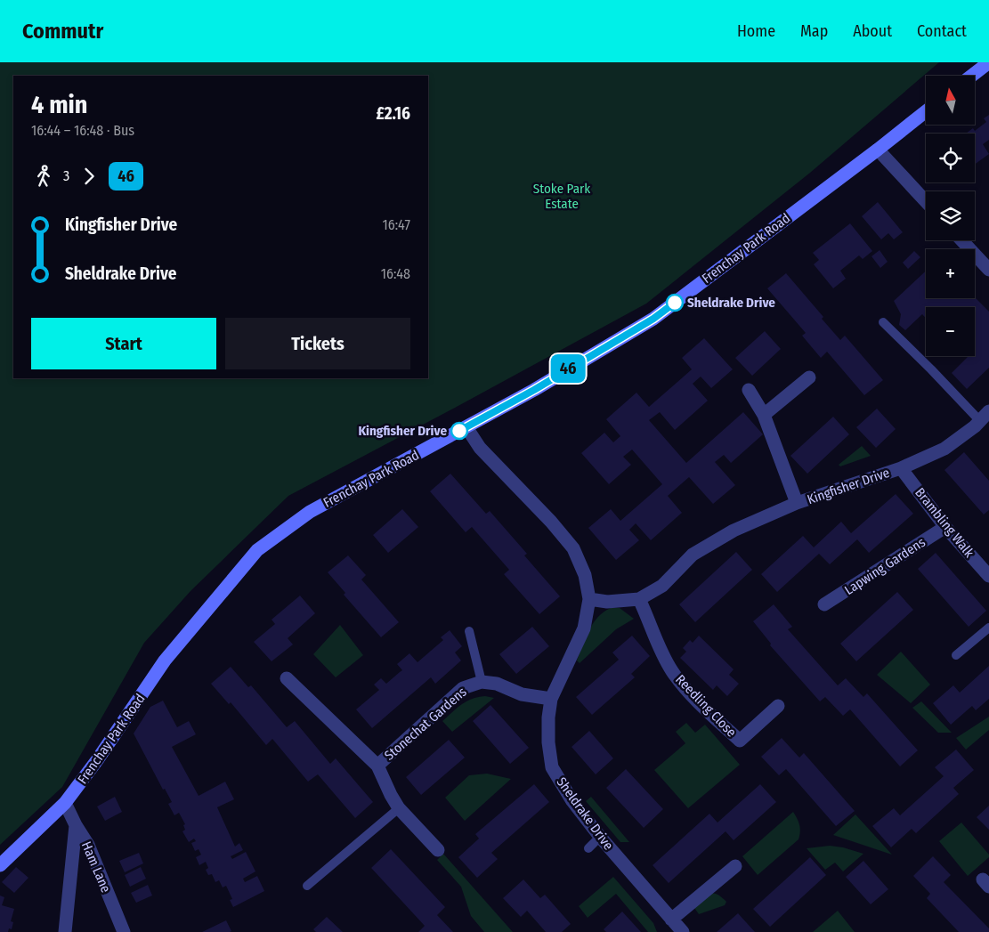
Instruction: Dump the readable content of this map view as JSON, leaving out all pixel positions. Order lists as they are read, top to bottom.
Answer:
{
  "streets": {
    "main road": ["Frenchay Park Road"],
    "street": [
      "Kingfisher Drive",
      "Brambling Walk",
      "Lapwing Gardens",
      "Reedling Close",
      "Stonechat Gardens",
      "Sheldrake Drive",
      "Ham Lane"
    ]
  },
  "crossings": [
    ["Frenchay Park Road", "Sheldrake Drive"],
    ["Frenchay Park Road", "Ham Lane"],
    ["Kingfisher Drive", "Brambling Walk"],
    ["Kingfisher Drive", "Reedling Close"],
    ["Kingfisher Drive", "Sheldrake Drive"],
    ["Brambling Walk", "Lapwing Gardens"],
    ["Stonechat Gardens", "Sheldrake Drive"]
  ],
  "parks": ["Stoke Park Estate"],
  "places": ["Sheldrake Drive", "Kingfisher Drive"],
  "lines": ["bus line 46"],
  "north": "top",
  "page": {
    "header": "Commutr",
    "nav": [
      "Home",
      "Map",
      "About",
      "Contact"
    ],
    "on_map": "46",
    "map_buttons": ["+", "−"],
    "heading": ["4 min", "16:44 – 16:48 · Bus", "£2.16"],
    "legs": ["3", "46"],
    "list": [
      {
        "name": "Kingfisher Drive",
        "value": "16:47"
      },
      {
        "name": "Sheldrake Drive",
        "value": "16:48"
      }
    ],
    "buttons": ["Start", "Tickets"]
  }
}
